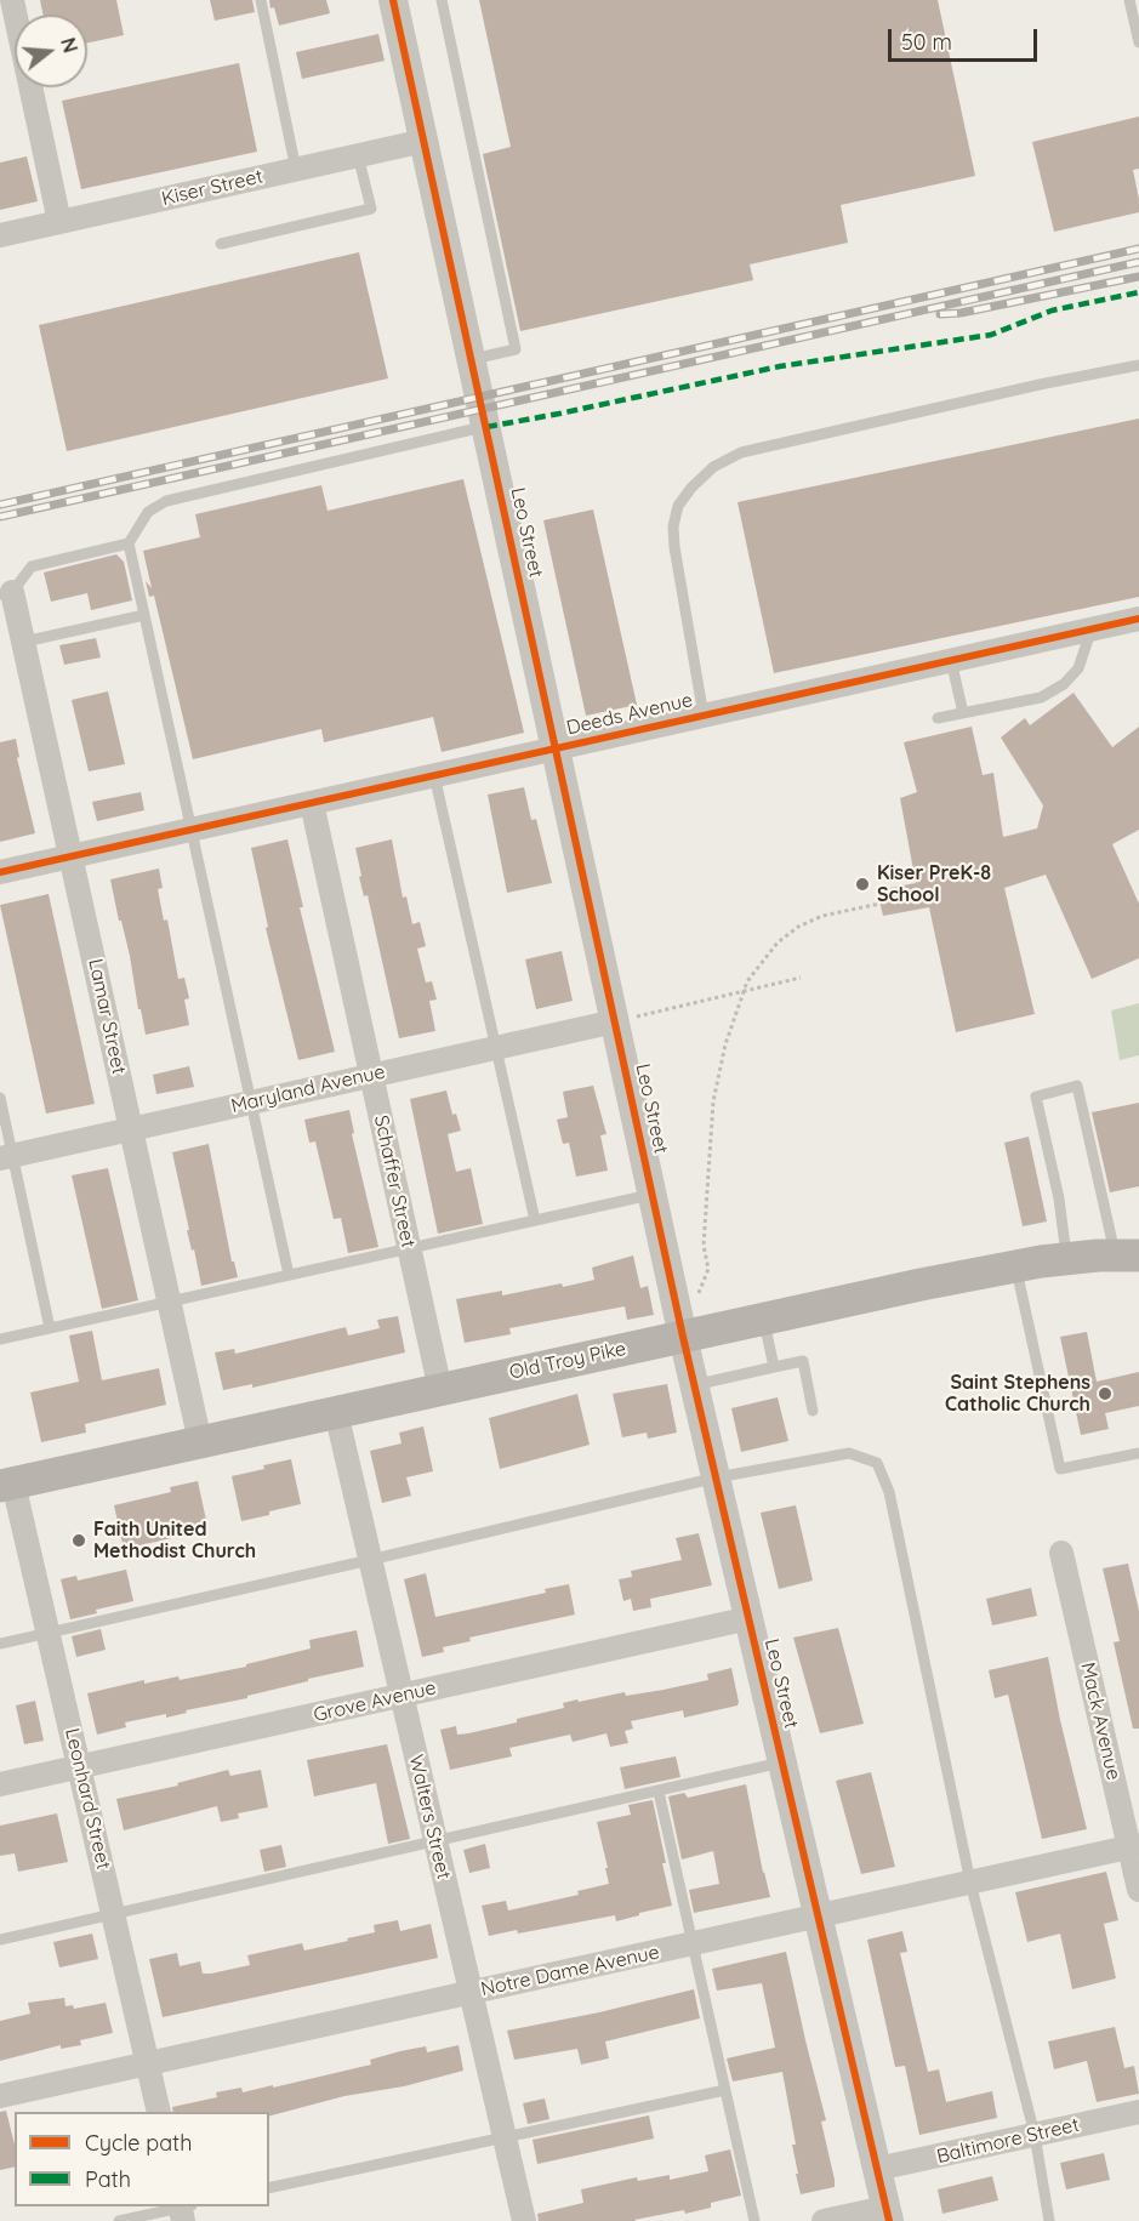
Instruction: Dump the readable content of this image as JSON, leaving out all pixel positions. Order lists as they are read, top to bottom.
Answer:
{
  "streets": {
    "main road": ["Old Troy Pike"],
    "street": [
      "Kiser Street",
      "Leo Street",
      "Deeds Avenue",
      "Lamar Street",
      "Maryland Avenue",
      "Schaffer Street",
      "Grove Avenue",
      "Mack Avenue",
      "Leonhard Street",
      "Walters Street",
      "Notre Dame Avenue",
      "Baltimore Street"
    ]
  },
  "crossings": [
    ["Kiser Street", "Leo Street"],
    ["Leo Street", "Deeds Avenue"],
    ["Leo Street", "Maryland Avenue"],
    ["Leo Street", "Old Troy Pike"],
    ["Leo Street", "Grove Avenue"],
    ["Leo Street", "Notre Dame Avenue"],
    ["Leo Street", "Baltimore Street"],
    ["Deeds Avenue", "Lamar Street"],
    ["Deeds Avenue", "Schaffer Street"],
    ["Lamar Street", "Maryland Avenue"],
    ["Lamar Street", "Old Troy Pike"],
    ["Maryland Avenue", "Schaffer Street"],
    ["Schaffer Street", "Old Troy Pike"],
    ["Old Troy Pike", "Leonhard Street"],
    ["Old Troy Pike", "Walters Street"],
    ["Grove Avenue", "Leonhard Street"],
    ["Grove Avenue", "Walters Street"],
    ["Mack Avenue", "Notre Dame Avenue"],
    ["Leonhard Street", "Notre Dame Avenue"],
    ["Walters Street", "Notre Dame Avenue"]
  ],
  "places": ["Kiser PreK-8 School", "Saint Stephens Catholic Church", "Faith United Methodist Church"],
  "legend": ["Cycle path", "Path"],
  "scale_bar": "50 m",
  "north": "right"
}
